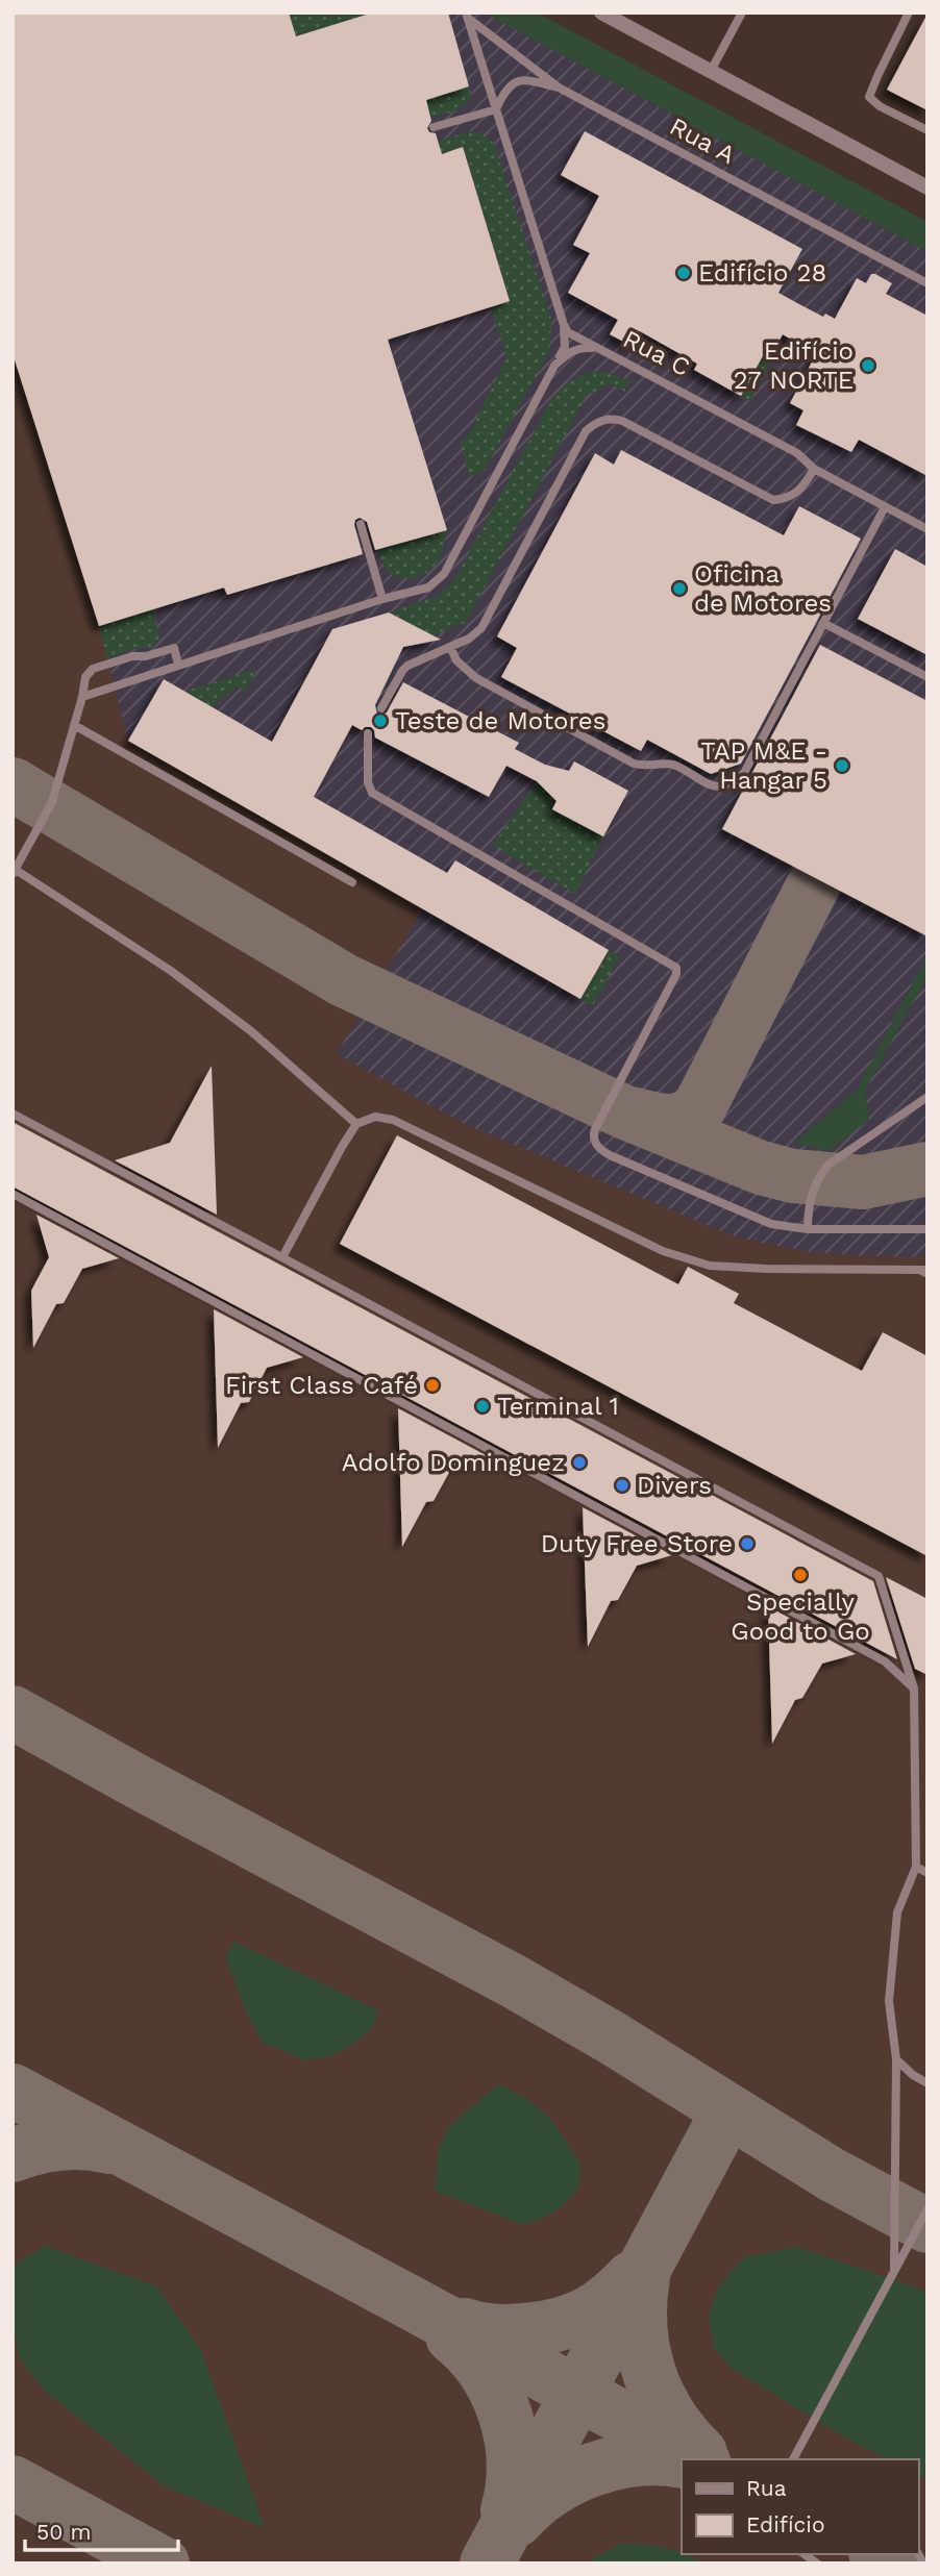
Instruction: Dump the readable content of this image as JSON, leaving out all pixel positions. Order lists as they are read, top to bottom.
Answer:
{
  "streets": {
    "lane": ["Rua A", "Rua C"]
  },
  "places": [
    "Edifício 28",
    "Edifício 27 NORTE",
    "Oficina de Motores",
    "Teste de Motores",
    "TAP M&E - Hangar 5",
    "First Class Café",
    "Terminal 1",
    "Adolfo Dominguez",
    "Divers",
    "Duty Free Store",
    "Specially Good to Go"
  ],
  "legend": ["Rua", "Edifício"],
  "scale_bar": "50 m"
}
